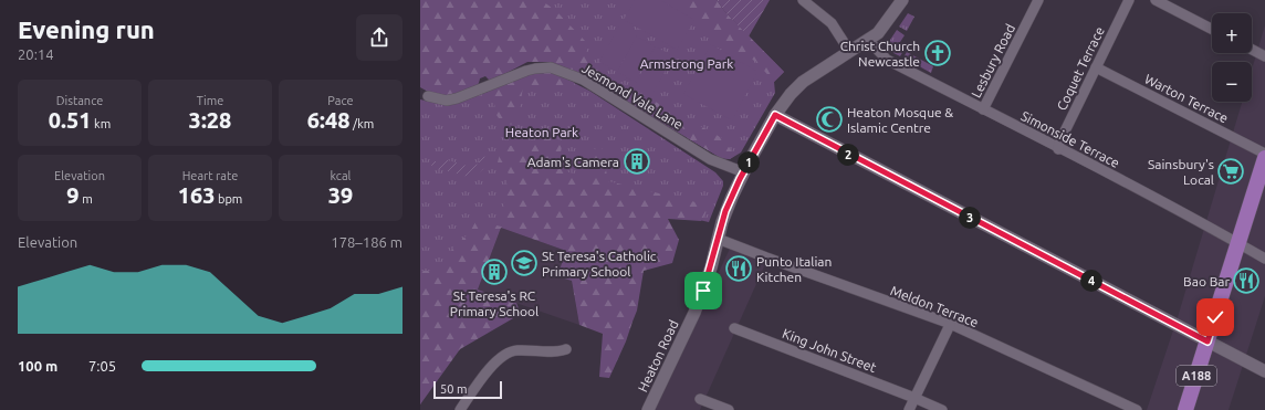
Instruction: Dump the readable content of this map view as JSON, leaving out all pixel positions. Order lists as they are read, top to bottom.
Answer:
{
  "streets": {
    "main road": ["A188"],
    "street": [
      "Lesbury Road",
      "Coquet Terrace",
      "Jesmond Vale Lane",
      "Warton Terrace",
      "Simonside Terrace",
      "Meldon Terrace",
      "King John Street",
      "Heaton Road"
    ]
  },
  "crossings": [
    ["Lesbury Road", "Simonside Terrace"],
    ["Coquet Terrace", "Warton Terrace"],
    ["Coquet Terrace", "Simonside Terrace"],
    ["Jesmond Vale Lane", "Heaton Road"],
    ["Simonside Terrace", "Heaton Road"],
    ["Simonside Terrace", "A188"],
    ["Meldon Terrace", "Heaton Road"]
  ],
  "parks": ["Armstrong Park", "Heaton Park"],
  "places": {
    "church": ["Christ Church Newcastle"],
    "mosque": ["Heaton Mosque & Islamic Centre"],
    "building": ["Adam's Camera", "St Teresa's RC Primary School"],
    "supermarket": ["Sainsbury's Local"],
    "school or university": ["St Teresa's Catholic Primary School"],
    "restaurant": ["Punto Italian Kitchen", "Bao Bar"]
  },
  "scale_bar": "50 m",
  "page": {
    "heading": ["Evening run", "20:14"],
    "map_buttons": ["+", "−"],
    "stats": [
      ["Distance", "0.51 km"],
      ["Time", "3:28"],
      ["Pace", "6:48 /km"],
      ["Elevation", "9 m"],
      ["Heart rate", "163 bpm"],
      ["kcal", "39"]
    ],
    "pins": [
      "2",
      "1",
      "3",
      "4"
    ],
    "chart": ["Elevation", "178–186 m"],
    "list": [
      {
        "name": "100 m",
        "note": "7:05"
      }
    ],
    "scale": "50 m"
  }
}
